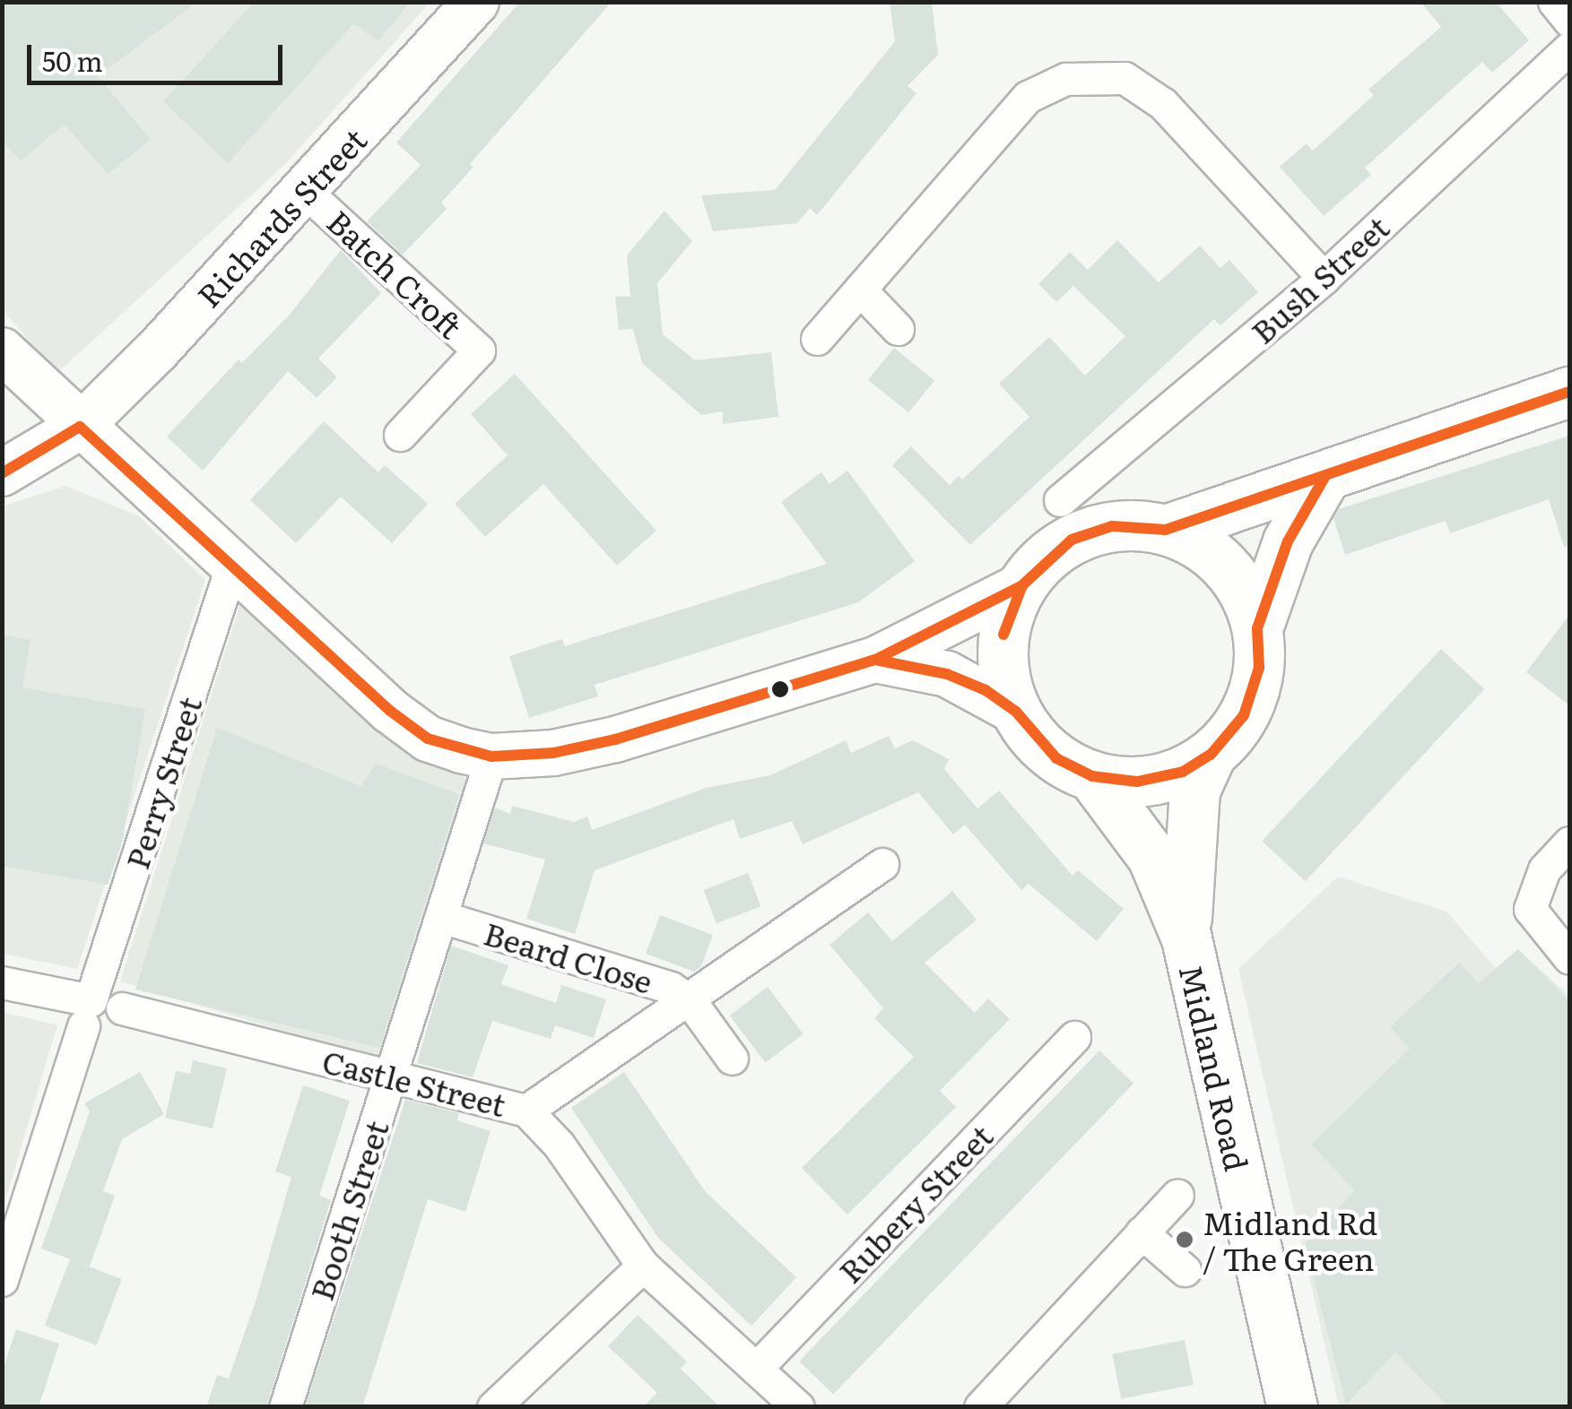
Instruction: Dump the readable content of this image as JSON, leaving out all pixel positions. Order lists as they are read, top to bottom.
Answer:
{
  "streets": {
    "main road": ["Midland Road"],
    "street": [
      "Richards Street",
      "Batch Croft",
      "Bush Street",
      "Perry Street",
      "Beard Close",
      "Castle Street",
      "Rubery Street",
      "Booth Street"
    ]
  },
  "crossings": [
    ["Richards Street", "Batch Croft"],
    ["Beard Close", "Castle Street"],
    ["Beard Close", "Booth Street"],
    ["Castle Street", "Rubery Street"],
    ["Castle Street", "Booth Street"]
  ],
  "places": ["Midland Rd / The Green"],
  "scale_bar": "50 m"
}
